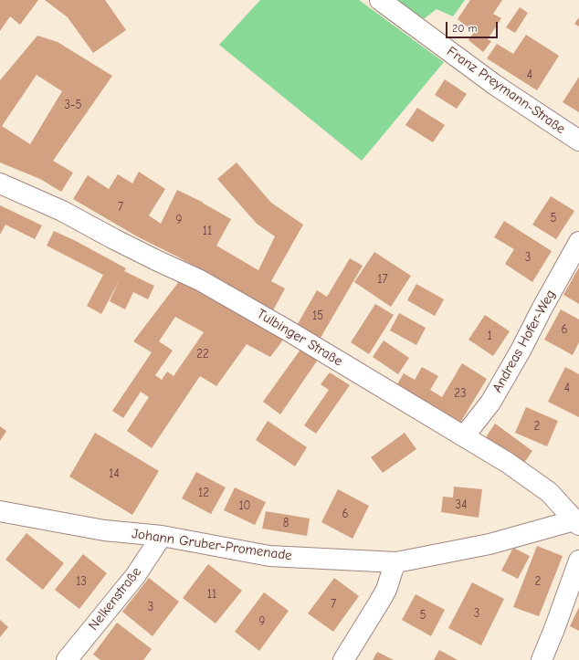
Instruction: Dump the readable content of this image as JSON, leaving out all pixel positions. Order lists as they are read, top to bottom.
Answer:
{
  "streets": {
    "street": [
      "Franz Preymann-Straße",
      "Tulbinger Straße",
      "Andreas Hofer-Weg",
      "Johann Gruber-Promenade",
      "Nelkenstraße"
    ]
  },
  "crossings": [
    ["Tulbinger Straße", "Andreas Hofer-Weg"],
    ["Tulbinger Straße", "Johann Gruber-Promenade"],
    ["Johann Gruber-Promenade", "Nelkenstraße"]
  ],
  "house_numbers": [
    "4",
    "3-5",
    "7",
    "5",
    "9",
    "11",
    "3",
    "17",
    "15",
    "6",
    "1",
    "22",
    "4",
    "23",
    "2",
    "14",
    "12",
    "34",
    "10",
    "6",
    "8",
    "13",
    "2",
    "11",
    "7",
    "3",
    "3",
    "5",
    "9"
  ],
  "scale_bar": "20 m"
}
